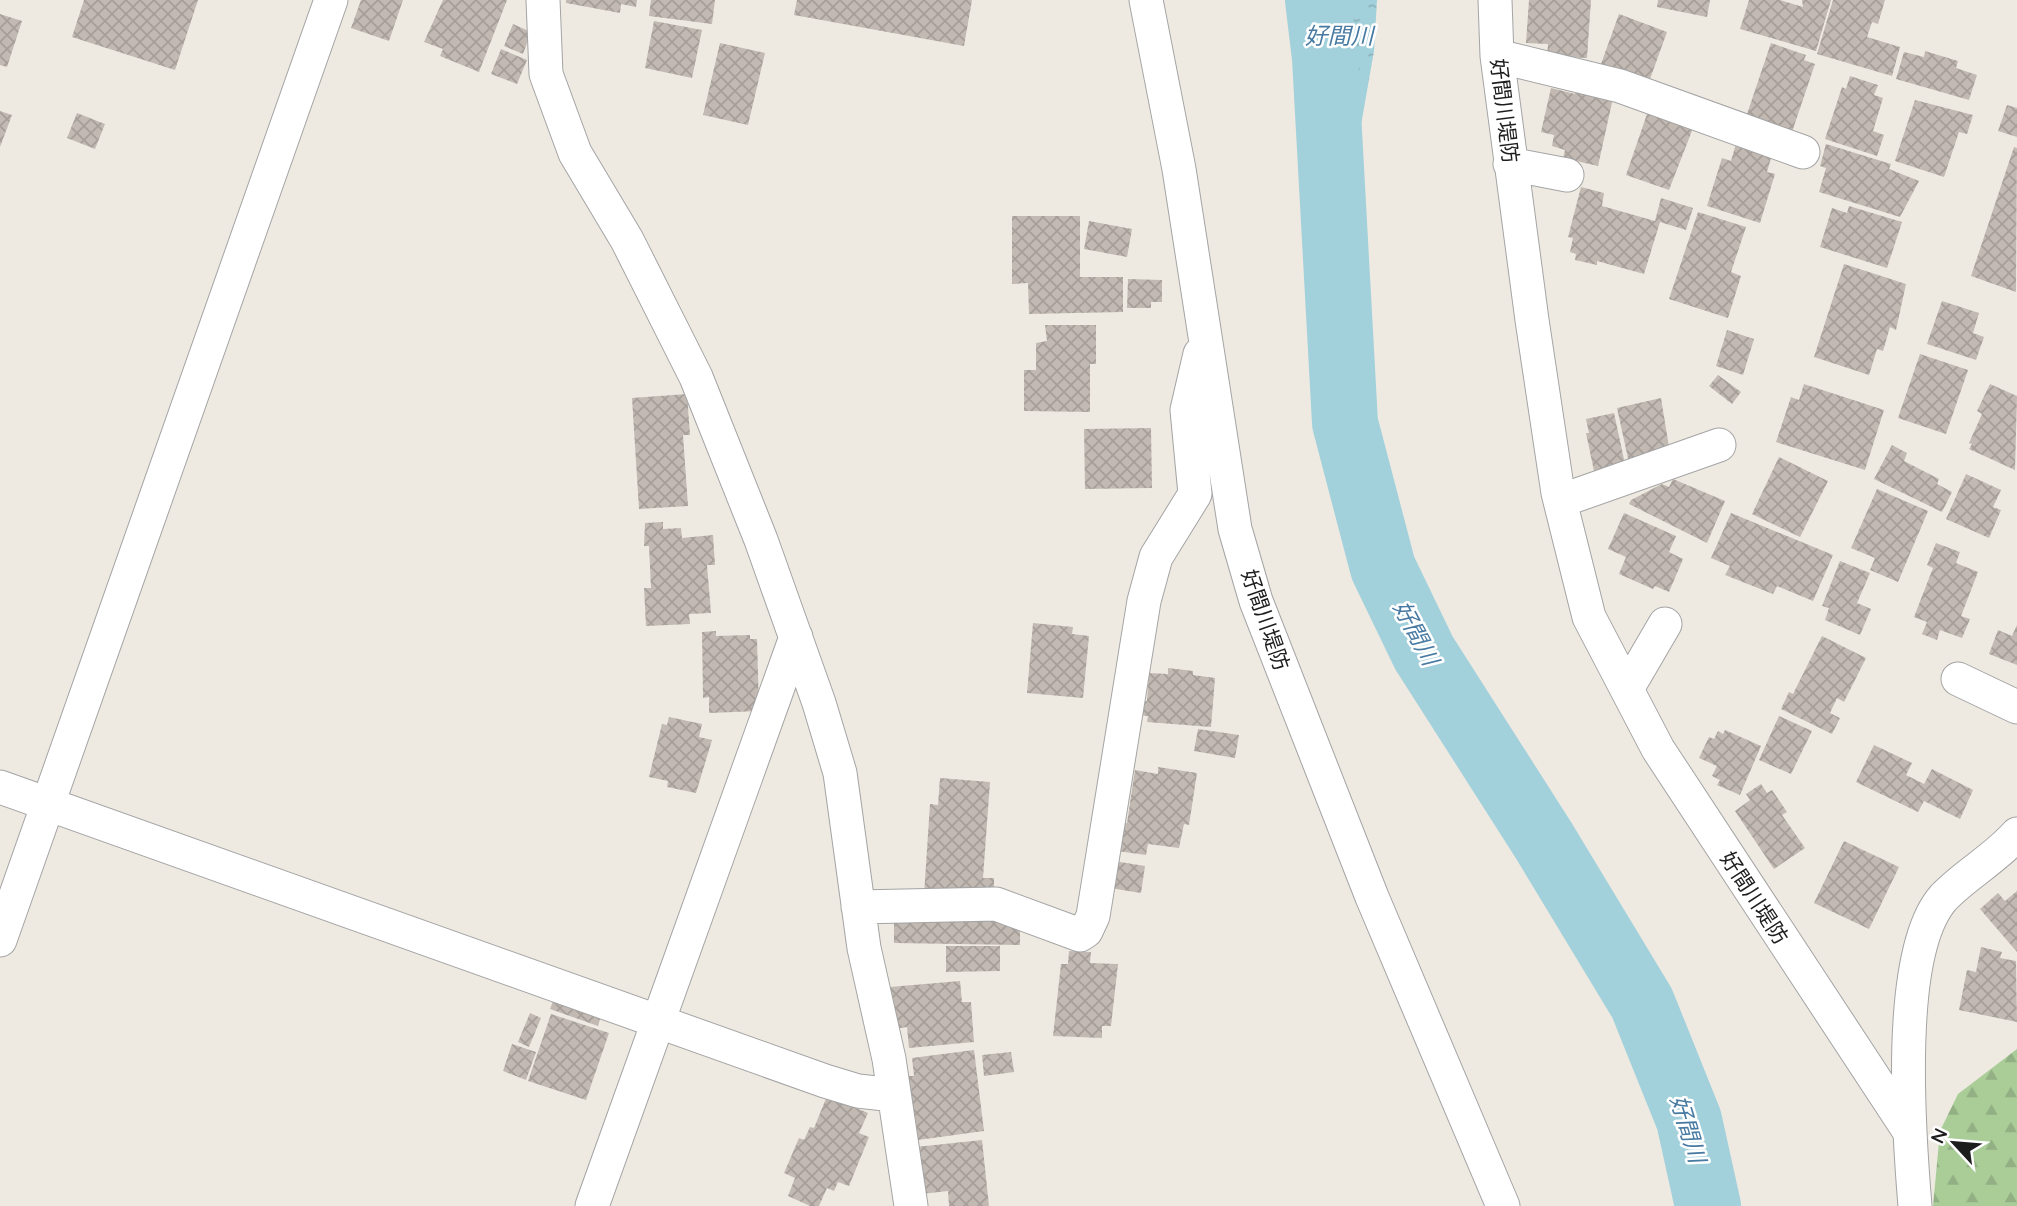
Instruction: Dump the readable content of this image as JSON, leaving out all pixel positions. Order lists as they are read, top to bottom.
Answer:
{
  "streets": {
    "street": ["好間川堤防"]
  },
  "water": ["好間川"],
  "north": "top left"
}
